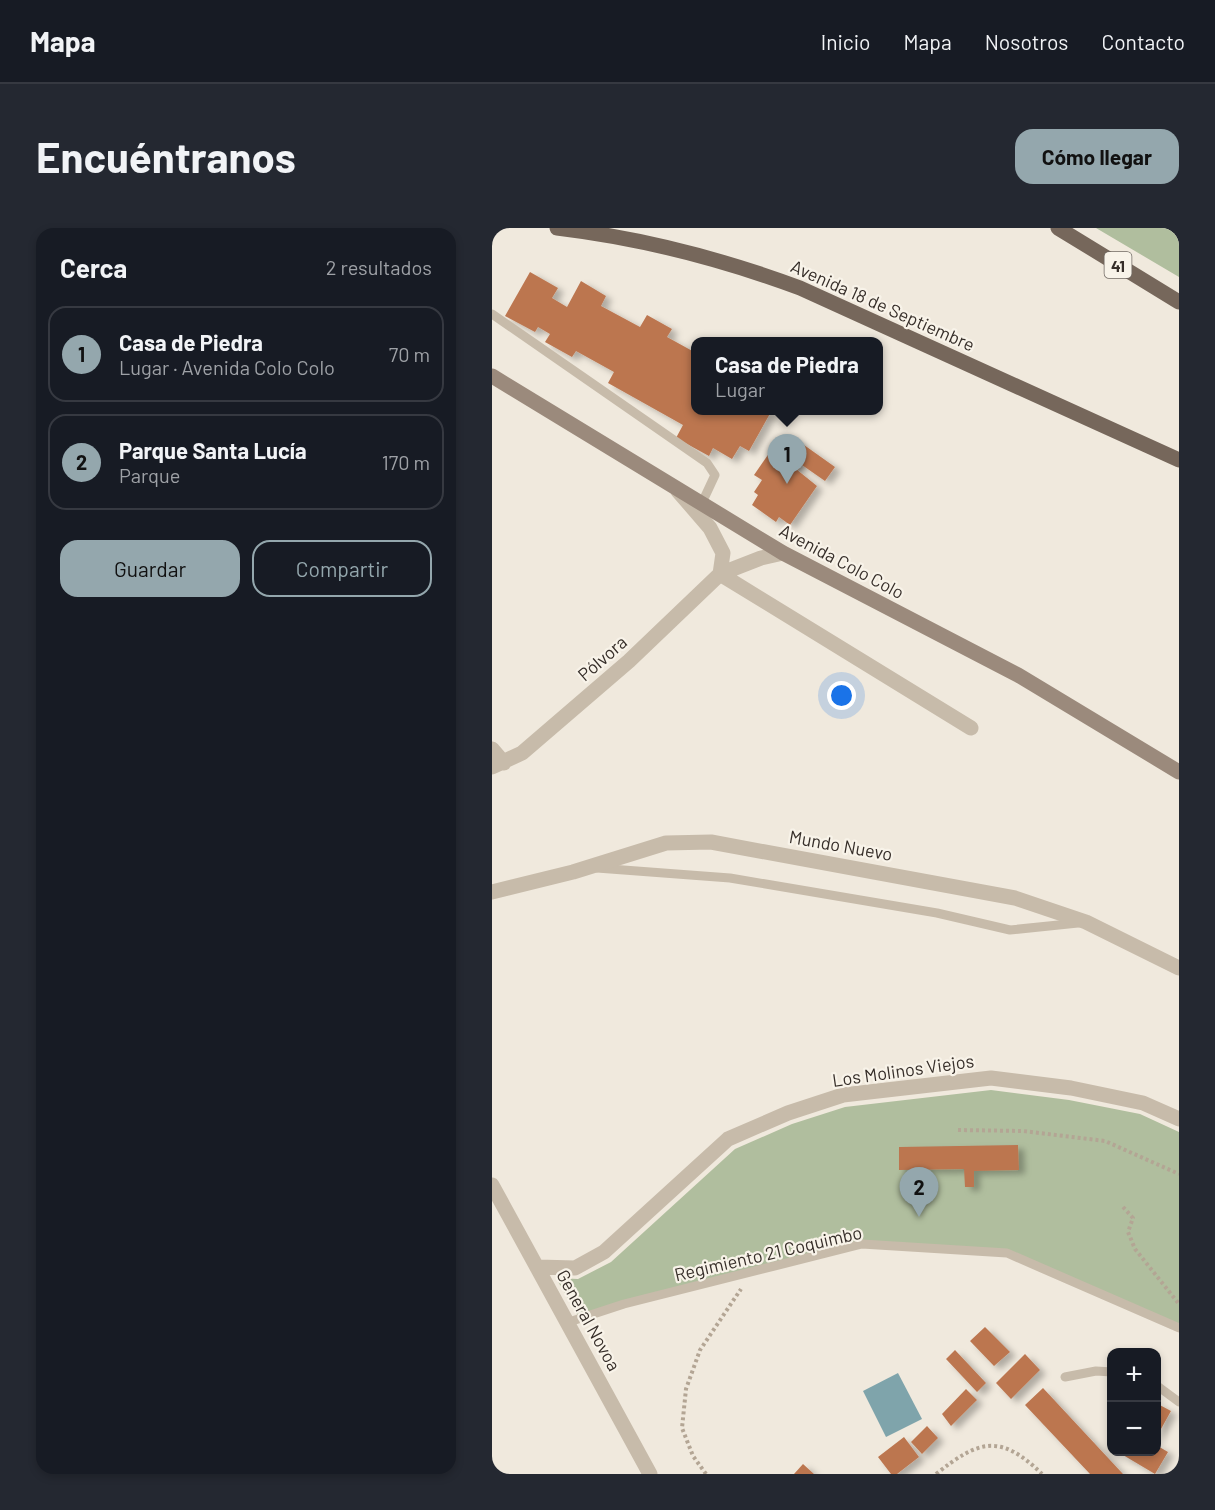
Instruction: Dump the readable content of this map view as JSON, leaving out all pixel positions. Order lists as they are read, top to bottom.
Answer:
{
  "streets": {
    "main road": ["41", "Avenida 18 de Septiembre"],
    "street": [
      "Avenida Colo Colo",
      "Pólvora",
      "Mundo Nuevo",
      "Los Molinos Viejos",
      "General Novoa"
    ],
    "lane": ["Regimiento 21 Coquimbo"]
  },
  "crossings": [
    ["Avenida Colo Colo", "Pólvora"],
    ["Los Molinos Viejos", "General Novoa"],
    ["Regimiento 21 Coquimbo", "General Novoa"]
  ],
  "page": {
    "header": "Mapa",
    "nav": [
      "Inicio",
      "Mapa",
      "Nosotros",
      "Contacto"
    ],
    "buttons": [
      "Cómo llegar",
      ["Guardar", "Compartir"]
    ],
    "title": "Encuéntranos",
    "heading": ["Cerca", "2 resultados"],
    "list": [
      {
        "mark": "1",
        "name": "Casa de Piedra",
        "note": "Lugar · Avenida Colo Colo",
        "value": "70 m"
      },
      {
        "mark": "2",
        "name": "Parque Santa Lucía",
        "note": "Parque",
        "value": "170 m"
      }
    ],
    "popup": ["Casa de Piedra", "Lugar"],
    "pins": ["1", "2"],
    "map_buttons": ["+", "−"]
  }
}
